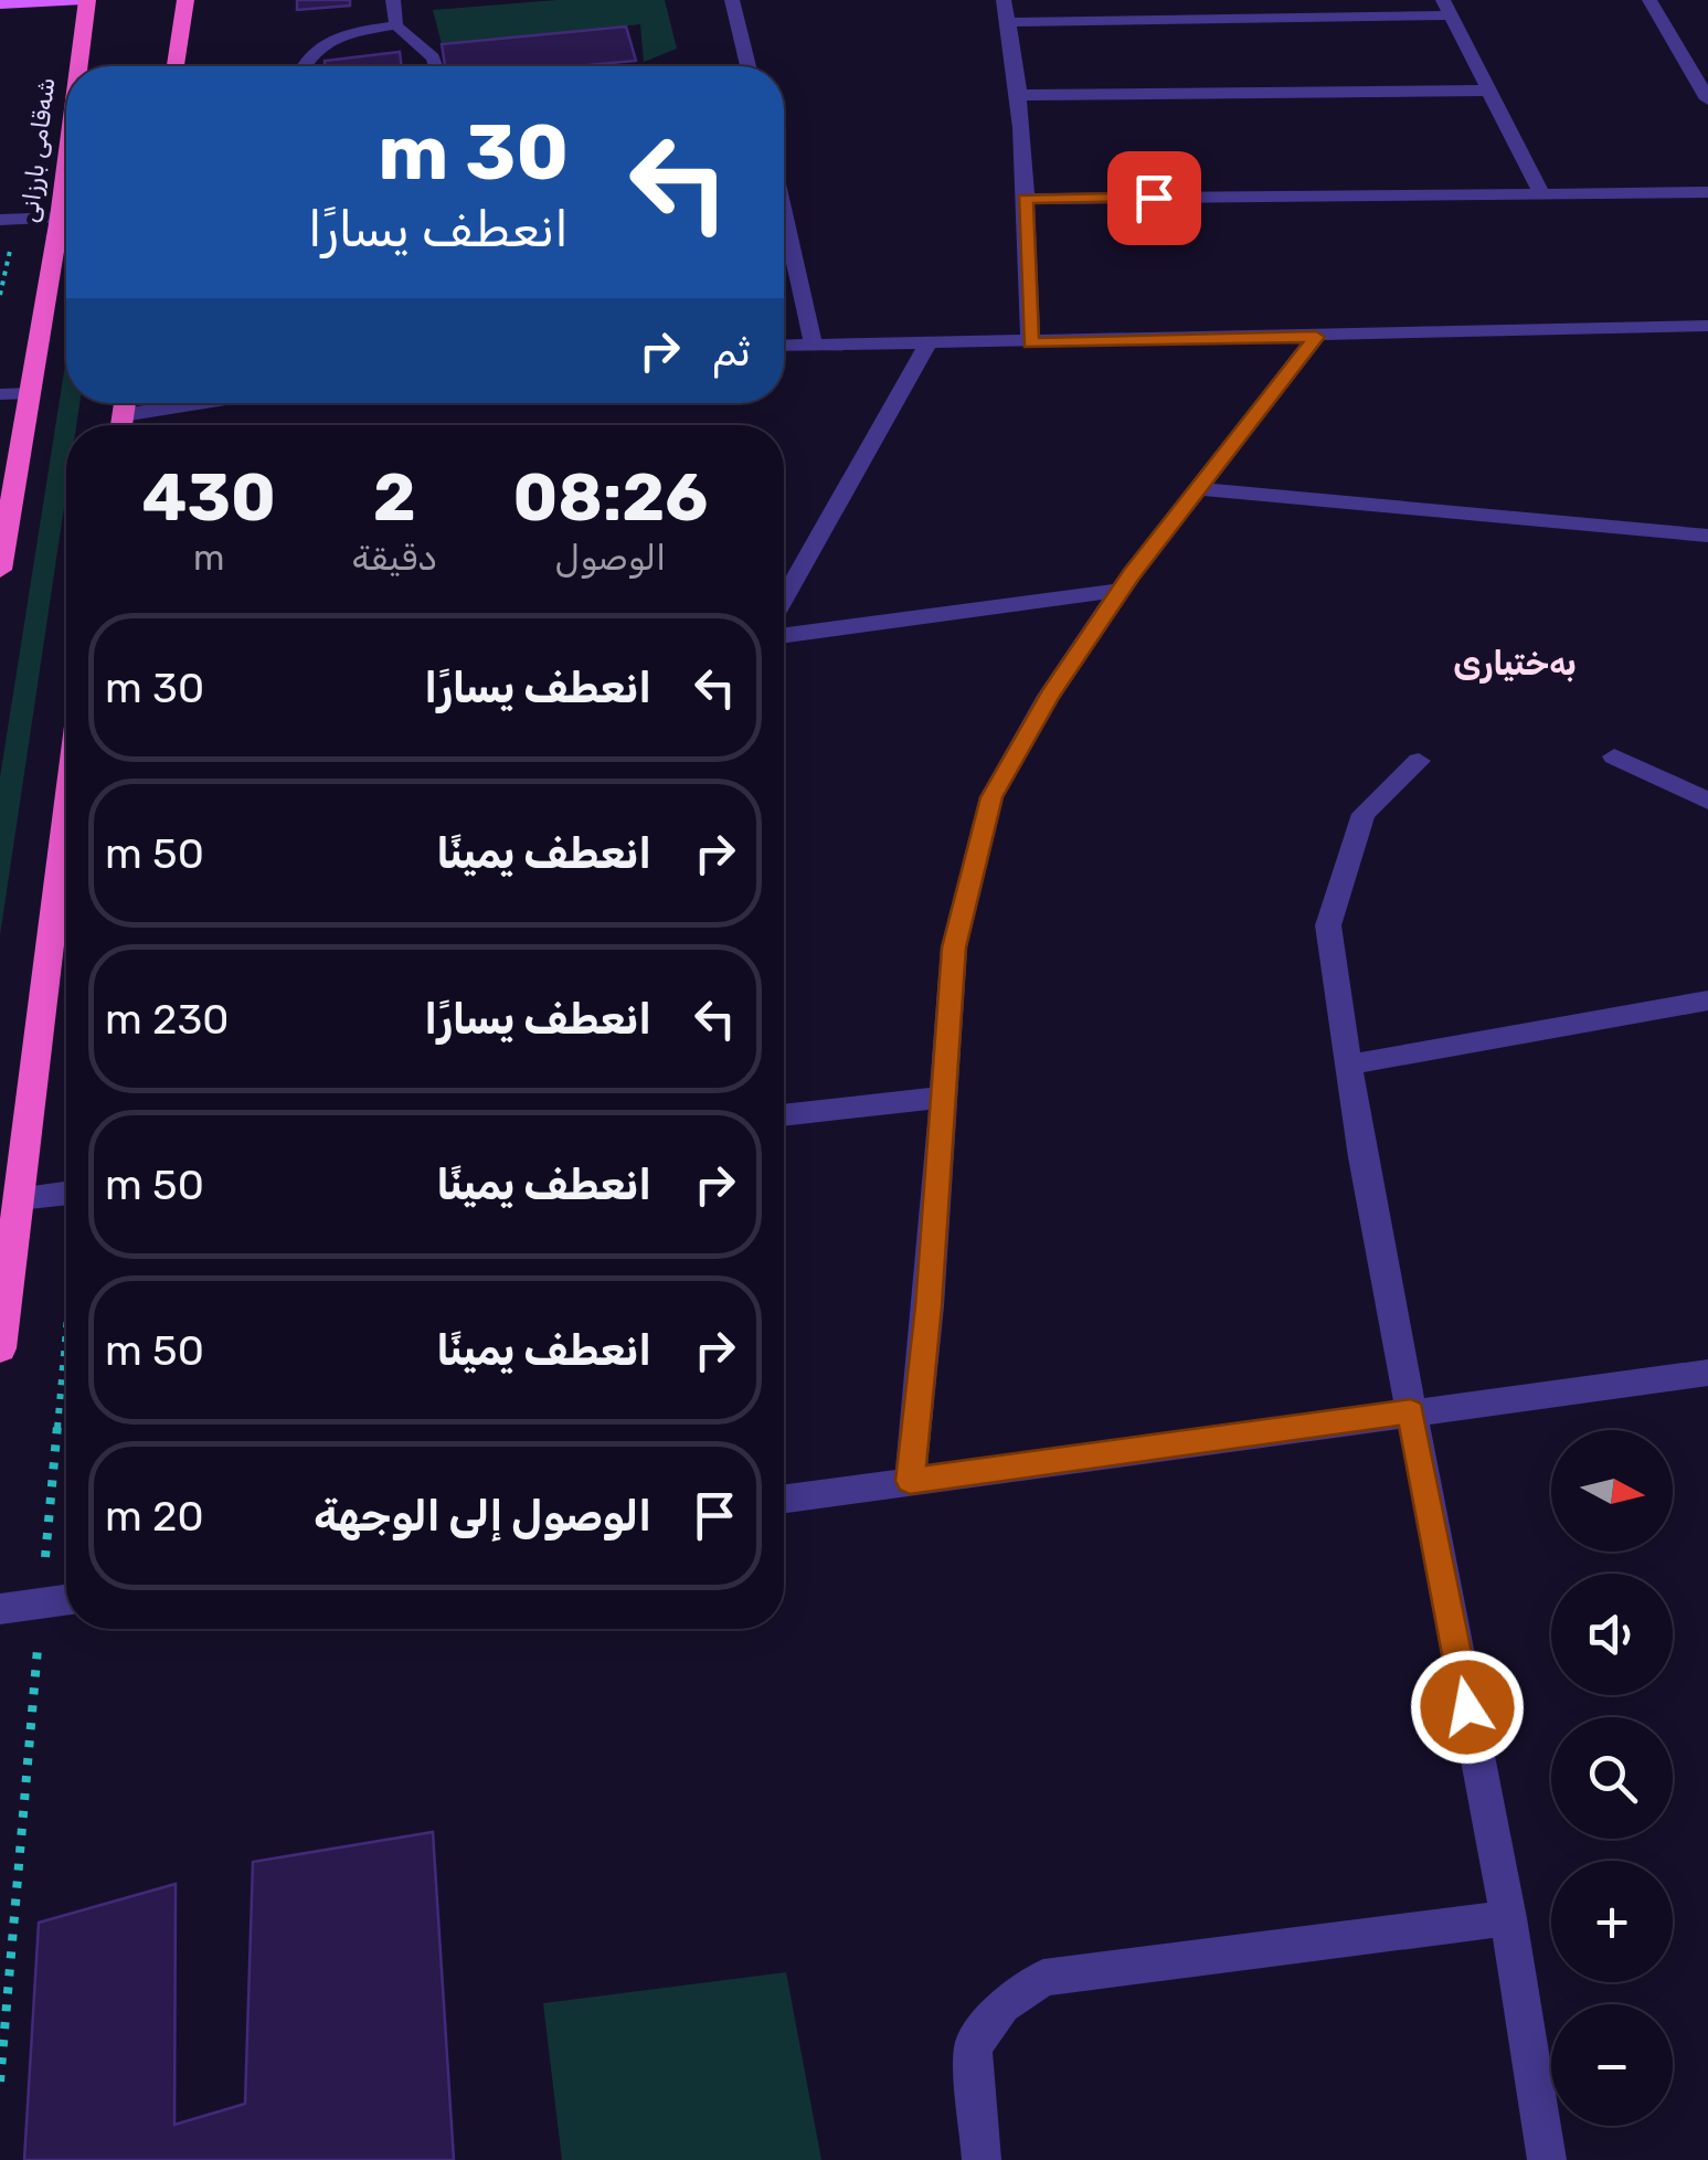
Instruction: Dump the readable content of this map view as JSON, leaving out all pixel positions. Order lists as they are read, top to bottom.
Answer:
{
  "streets": {
    "highway": ["شەقامی بارزانی"]
  },
  "districts": ["بەختیاری"],
  "north": "right",
  "page": {
    "turn": ["30 m", "انعطف يسارًا"],
    "then": "ثم",
    "eta": [
      "08:26",
      "الوصول",
      "2",
      "دقيقة",
      "430",
      "m"
    ],
    "list": [
      {
        "name": "انعطف يسارًا",
        "value": "30 m"
      },
      {
        "name": "انعطف يمينًا",
        "value": "50 m"
      },
      {
        "name": "انعطف يسارًا",
        "value": "230 m"
      },
      {
        "name": "انعطف يمينًا",
        "value": "50 m"
      },
      {
        "name": "انعطف يمينًا",
        "value": "50 m"
      },
      {
        "name": "الوصول إلى الوجهة",
        "value": "20 m"
      }
    ],
    "map_buttons": ["+", "−"]
  }
}
